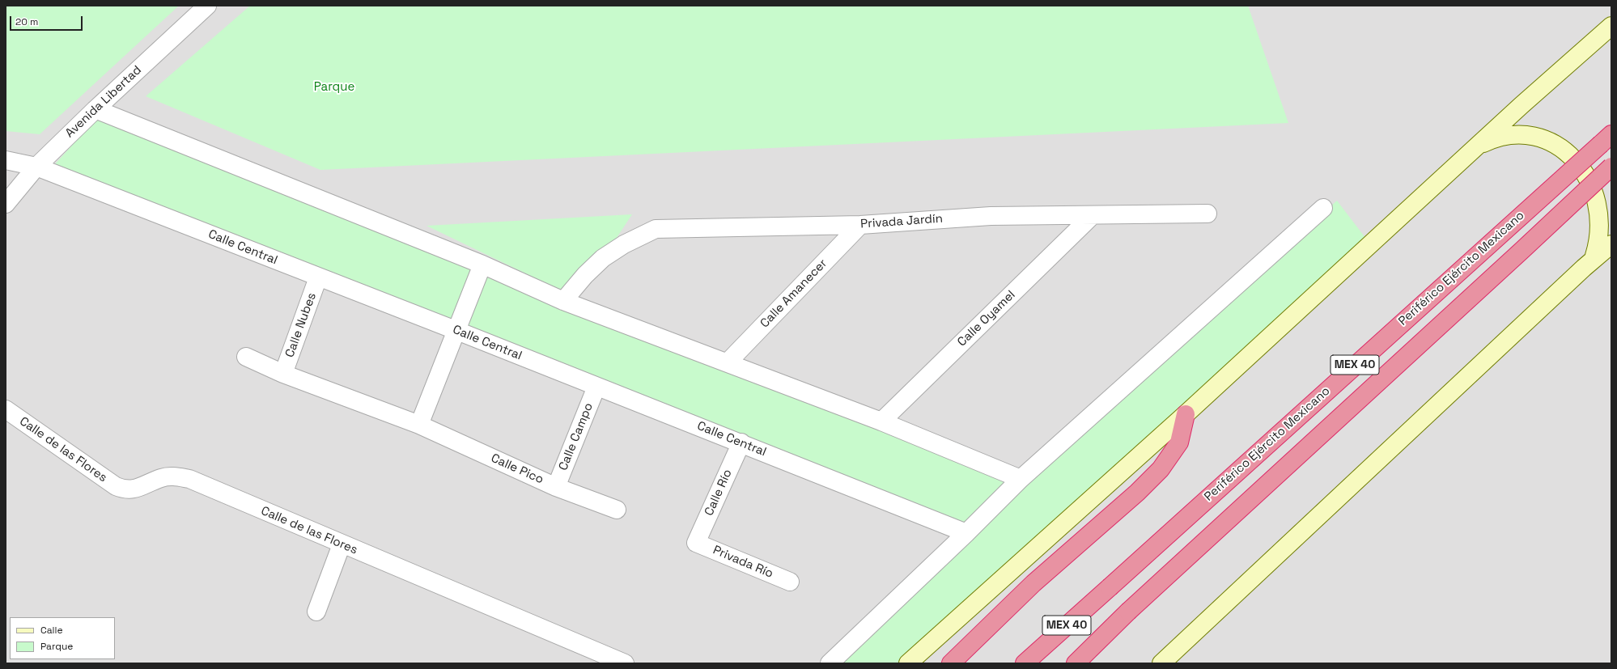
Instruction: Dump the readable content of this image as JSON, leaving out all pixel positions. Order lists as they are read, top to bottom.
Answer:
{
  "streets": {
    "highway": ["Periférico Ejército Mexicano", "MEX 40"],
    "street": [
      "Avenida Libertad",
      "Privada Jardín",
      "Calle Central",
      "Calle Amanecer",
      "Calle Oyamel",
      "Calle Nubes",
      "Calle Campo",
      "Calle de las Flores",
      "Calle Pico",
      "Calle Río",
      "Privada Río"
    ]
  },
  "crossings": [
    ["Avenida Libertad", "Calle Central"],
    ["Privada Jardín", "Calle Amanecer"],
    ["Privada Jardín", "Calle Oyamel"],
    ["Calle Central", "Calle Nubes"],
    ["Calle Central", "Calle Campo"],
    ["Calle Central", "Calle Río"],
    ["Calle Nubes", "Calle Pico"],
    ["Calle Campo", "Calle Pico"],
    ["Calle Río", "Privada Río"]
  ],
  "parks": ["Parque"],
  "legend": ["Calle", "Parque"],
  "scale_bar": "20 m"
}
